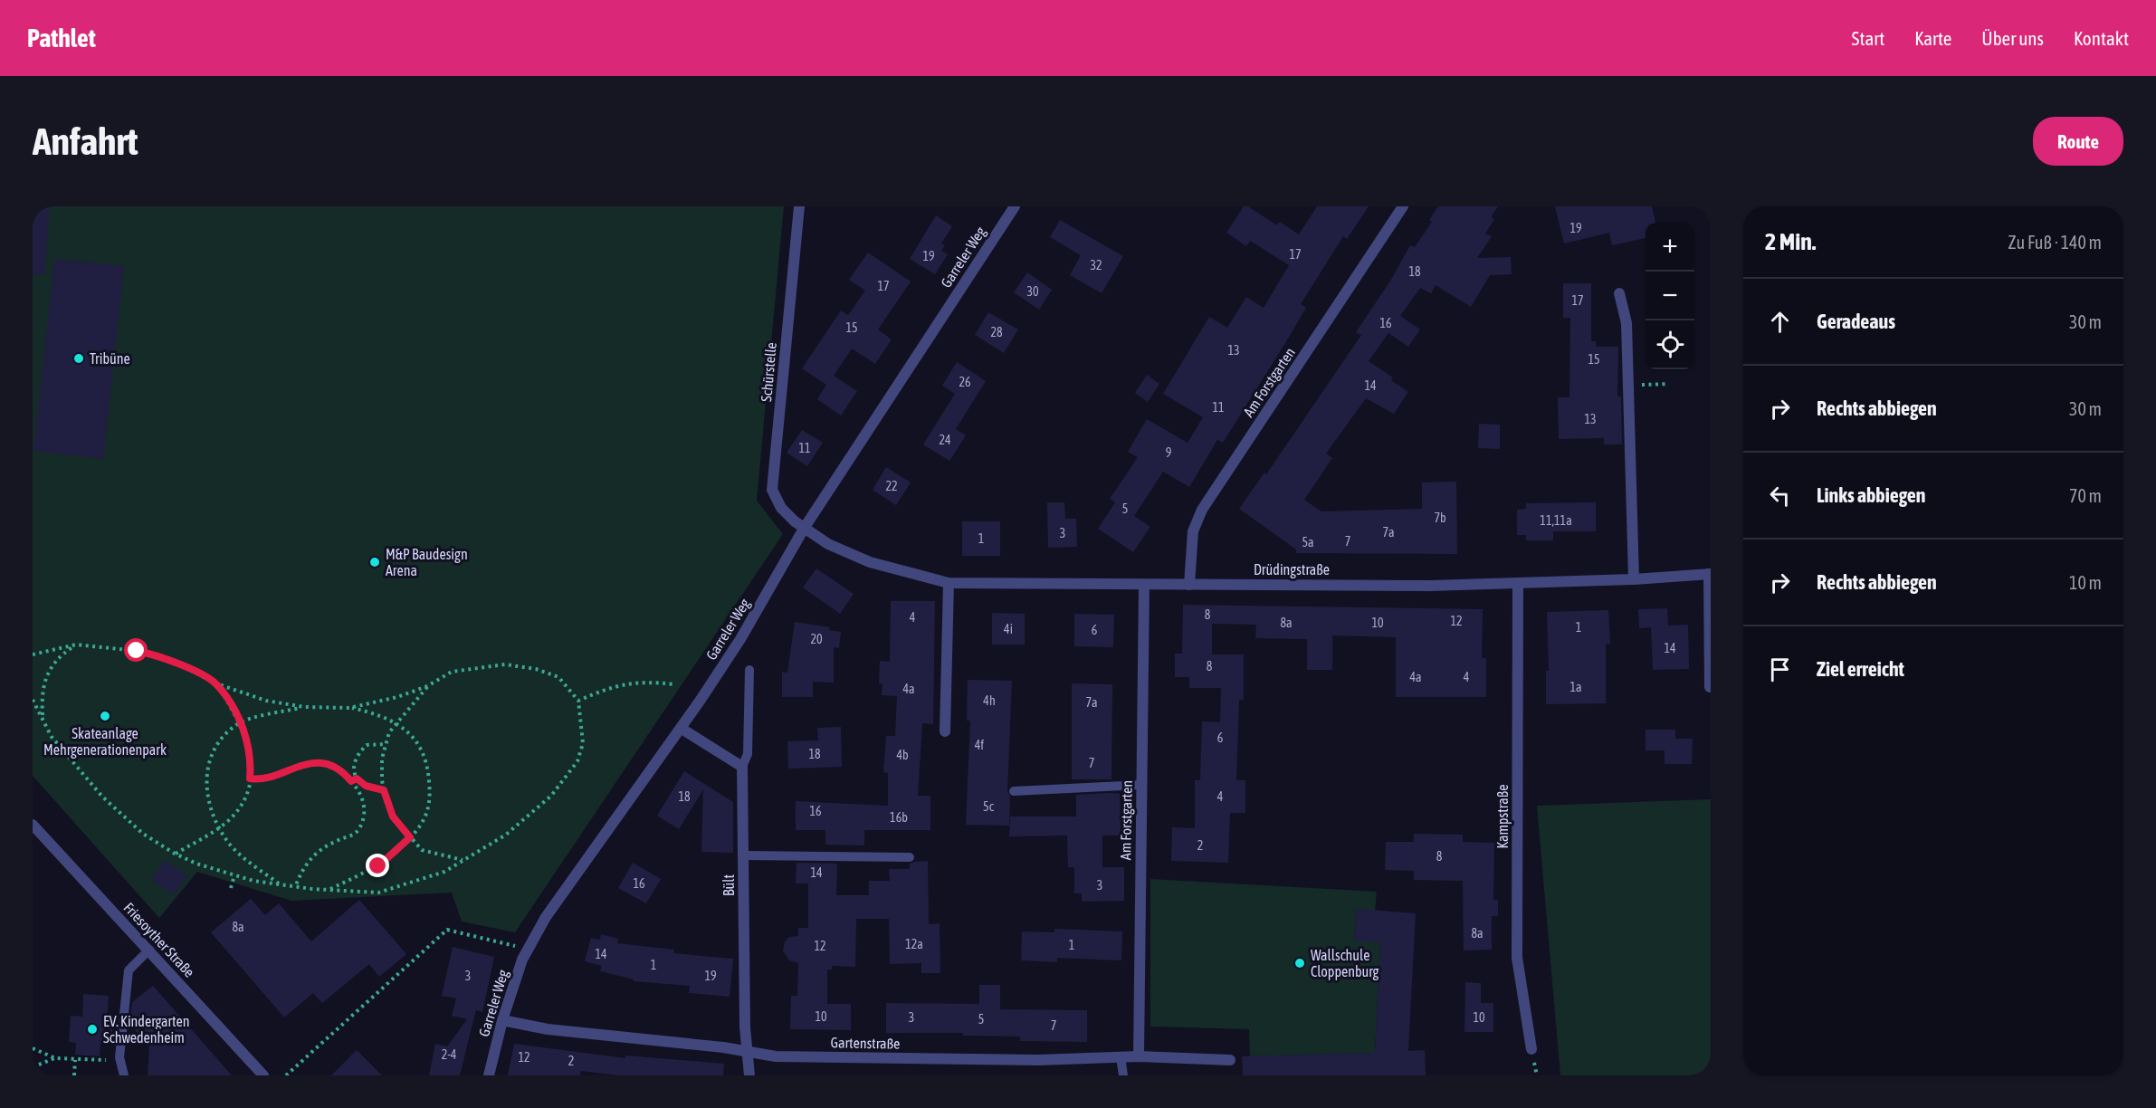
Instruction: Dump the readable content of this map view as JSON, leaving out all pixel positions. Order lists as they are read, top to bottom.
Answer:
{
  "streets": {
    "street": [
      "Garreler Weg",
      "Schürstelle",
      "Am Forstgarten",
      "Drüdingstraße",
      "Kampstraße",
      "Bült",
      "Friesoyther Straße",
      "Gartenstraße"
    ]
  },
  "crossings": [
    ["Garreler Weg", "Schürstelle"],
    ["Garreler Weg", "Drüdingstraße"],
    ["Garreler Weg", "Gartenstraße"],
    ["Schürstelle", "Drüdingstraße"],
    ["Am Forstgarten", "Drüdingstraße"],
    ["Am Forstgarten", "Gartenstraße"],
    ["Drüdingstraße", "Kampstraße"],
    ["Bült", "Gartenstraße"]
  ],
  "places": [
    "Tribüne",
    "M&P Baudesign Arena",
    "Skateanlage Mehrgenerationenpark",
    "Wallschule Cloppenburg",
    "EV. Kindergarten Schwedenheim"
  ],
  "house_numbers": [
    "19",
    "17",
    "19",
    "32",
    "18",
    "17",
    "30",
    "17",
    "16",
    "15",
    "28",
    "13",
    "15",
    "26",
    "14",
    "11",
    "13",
    "24",
    "11",
    "9",
    "22",
    "5",
    "7b",
    "11,11a",
    "7a",
    "3",
    "1",
    "7",
    "5a",
    "8",
    "4",
    "12",
    "8a",
    "10",
    "1",
    "4i",
    "6",
    "20",
    "14",
    "8",
    "4a",
    "4",
    "1a",
    "4a",
    "4h",
    "7a",
    "6",
    "4f",
    "18",
    "4b",
    "7",
    "18",
    "4",
    "5c",
    "16",
    "16b",
    "2",
    "8",
    "14",
    "16",
    "3",
    "8a",
    "8a",
    "12a",
    "1",
    "12",
    "14",
    "1",
    "3",
    "19",
    "10",
    "3",
    "10",
    "5",
    "7",
    "2-4",
    "12",
    "2"
  ],
  "page": {
    "header": "Pathlet",
    "nav": [
      "Start",
      "Karte",
      "Über uns",
      "Kontakt"
    ],
    "buttons": "Route",
    "title": "Anfahrt",
    "heading": ["2 Min.", "Zu Fuß · 140 m"],
    "map_buttons": ["+", "−"],
    "list": [
      ["Geradeaus", "30 m"],
      ["Rechts abbiegen", "30 m"],
      ["Links abbiegen", "70 m"],
      ["Rechts abbiegen", "10 m"],
      "Ziel erreicht"
    ]
  }
}
